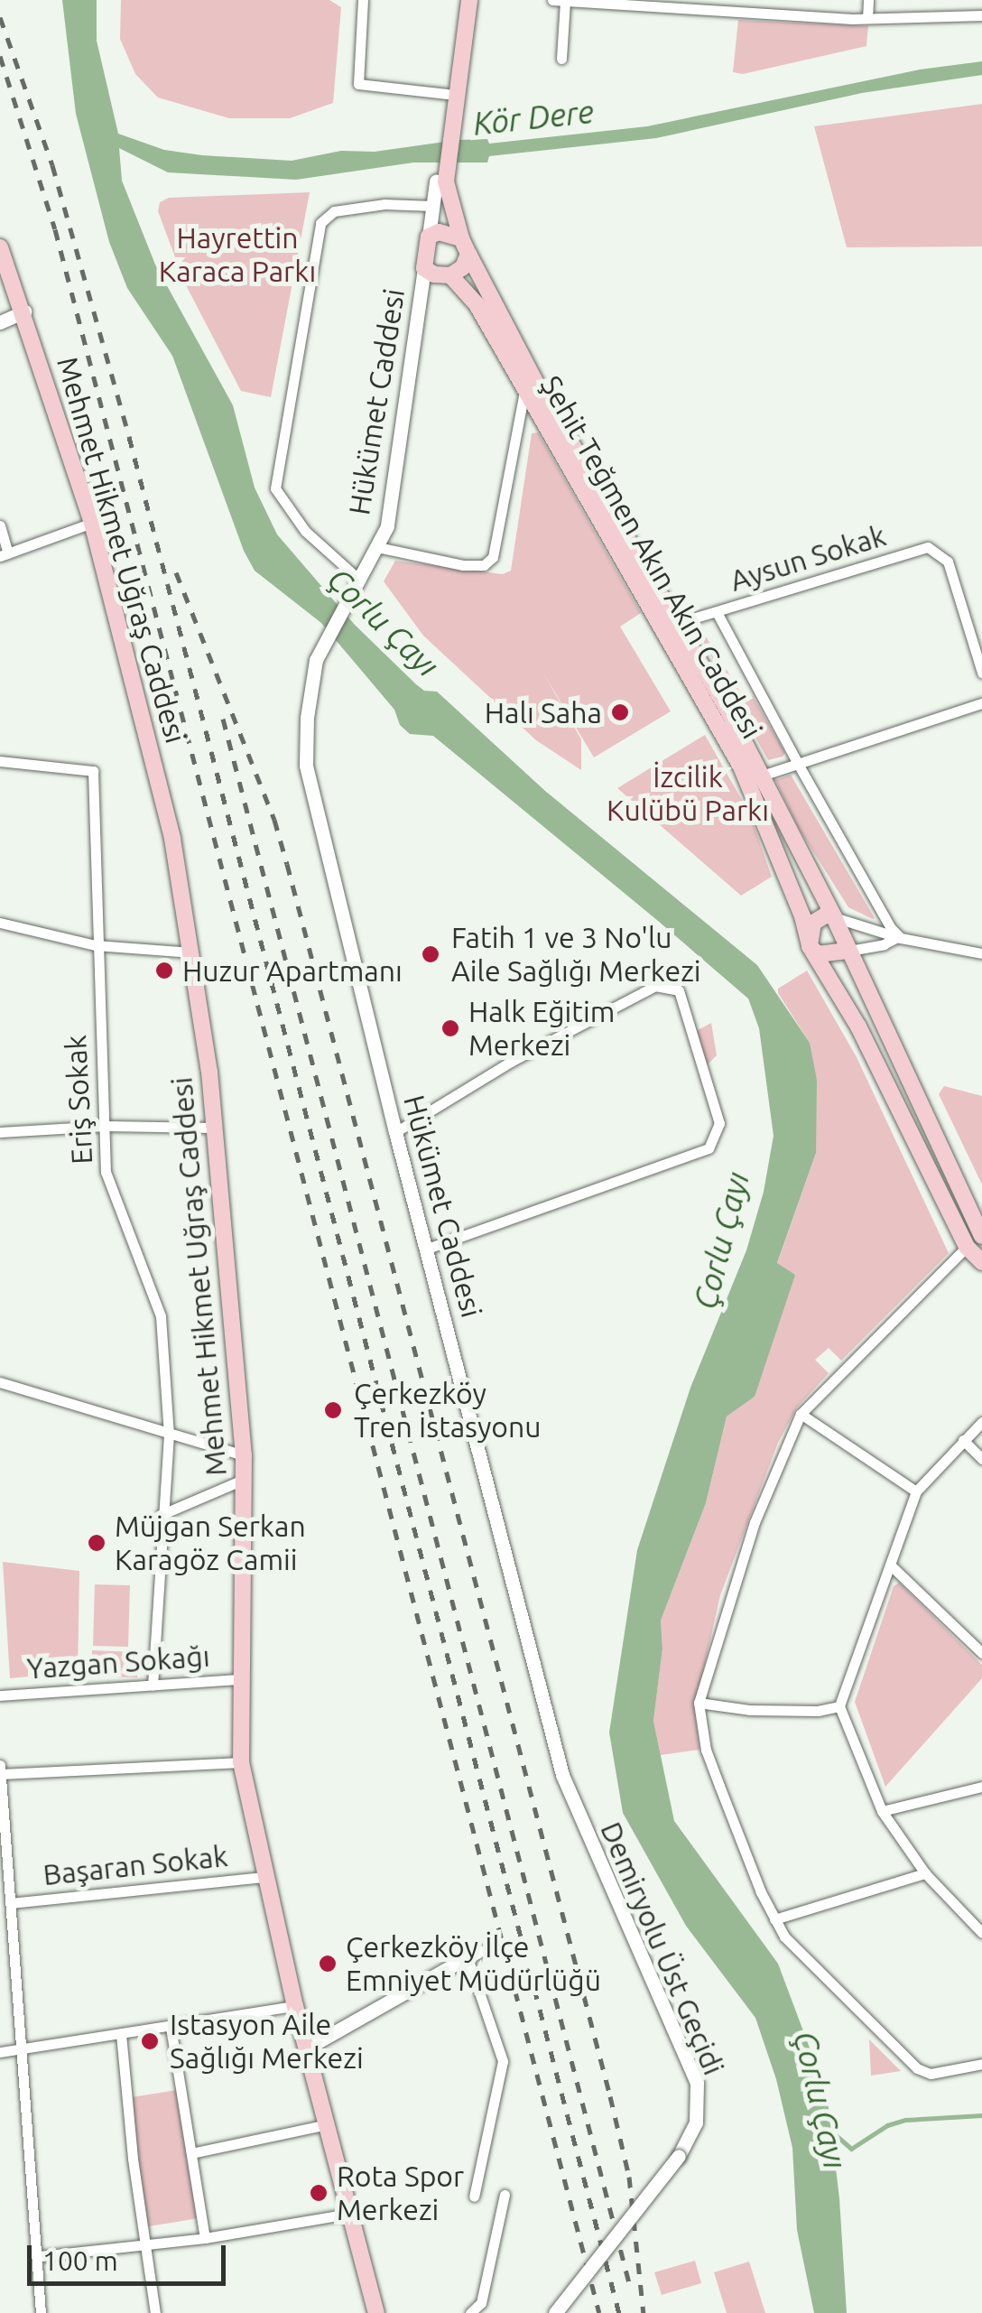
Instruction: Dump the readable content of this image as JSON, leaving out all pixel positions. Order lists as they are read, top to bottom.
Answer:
{
  "streets": {
    "main road": ["Mehmet Hikmet Uğraş Caddesi", "Şehit Teğmen Akın Akın Caddesi"],
    "street": [
      "Hükümet Caddesi",
      "Aysun Sokak",
      "Eriş Sokak",
      "Yazgan Sokağı",
      "Başaran Sokak",
      "Demiryolu Üst Geçidi"
    ]
  },
  "crossings": [
    ["Hükümet Caddesi", "Şehit Teğmen Akın Akın Caddesi"],
    ["Hükümet Caddesi", "Demiryolu Üst Geçidi"],
    ["Mehmet Hikmet Uğraş Caddesi", "Yazgan Sokağı"],
    ["Mehmet Hikmet Uğraş Caddesi", "Başaran Sokak"],
    ["Şehit Teğmen Akın Akın Caddesi", "Aysun Sokak"],
    ["Eriş Sokak", "Yazgan Sokağı"]
  ],
  "water": ["Kör Dere", "Çorlu Çayı"],
  "parks": ["Hayrettin Karaca Parkı", "İzcilik Kulübü Parkı"],
  "places": [
    "Halı Saha",
    "Fatih 1 ve 3 No'lu Aile Sağlığı Merkezi",
    "Huzur Apartmanı",
    "Halk Eğitim Merkezi",
    "Çerkezköy Tren İstasyonu",
    "Müjgan Serkan Karagöz Camii",
    "Çerkezköy İlçe Emniyet Müdürlüğü",
    "Istasyon Aile Sağlığı Merkezi",
    "Rota Spor Merkezi"
  ],
  "scale_bar": "100 m"
}
